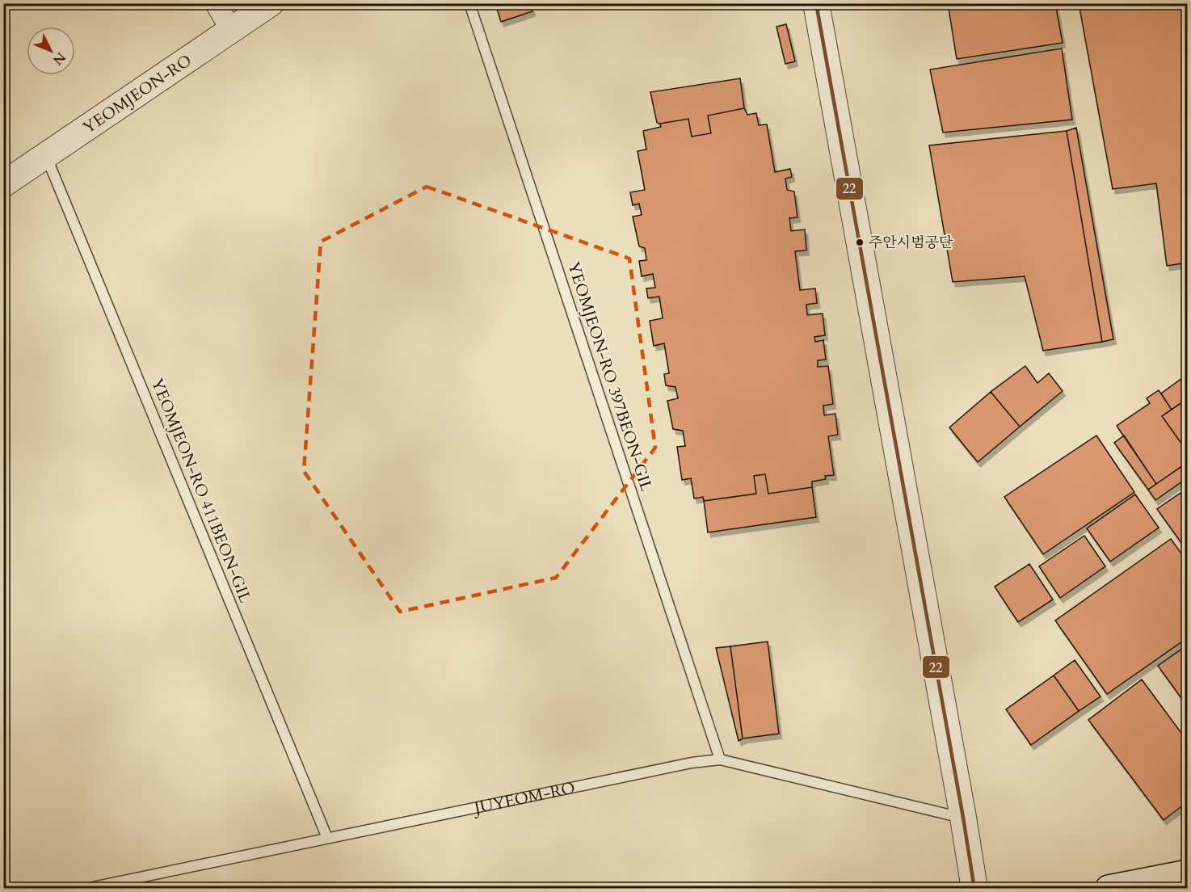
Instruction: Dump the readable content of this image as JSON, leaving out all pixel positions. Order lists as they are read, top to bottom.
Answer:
{
  "streets": {
    "street": ["YEOMJEON-RO"],
    "lane": ["YEOMJEON-RO 397BEON-GIL", "YEOMJEON-RO 411BEON-GIL", "JUYEOM-RO"]
  },
  "crossings": [
    ["YEOMJEON-RO", "YEOMJEON-RO 411BEON-GIL"],
    ["YEOMJEON-RO 397BEON-GIL", "JUYEOM-RO"],
    ["YEOMJEON-RO 411BEON-GIL", "JUYEOM-RO"]
  ],
  "places": ["주안시범공단"],
  "lines": ["transit line 22"],
  "north": "bottom right"
}
